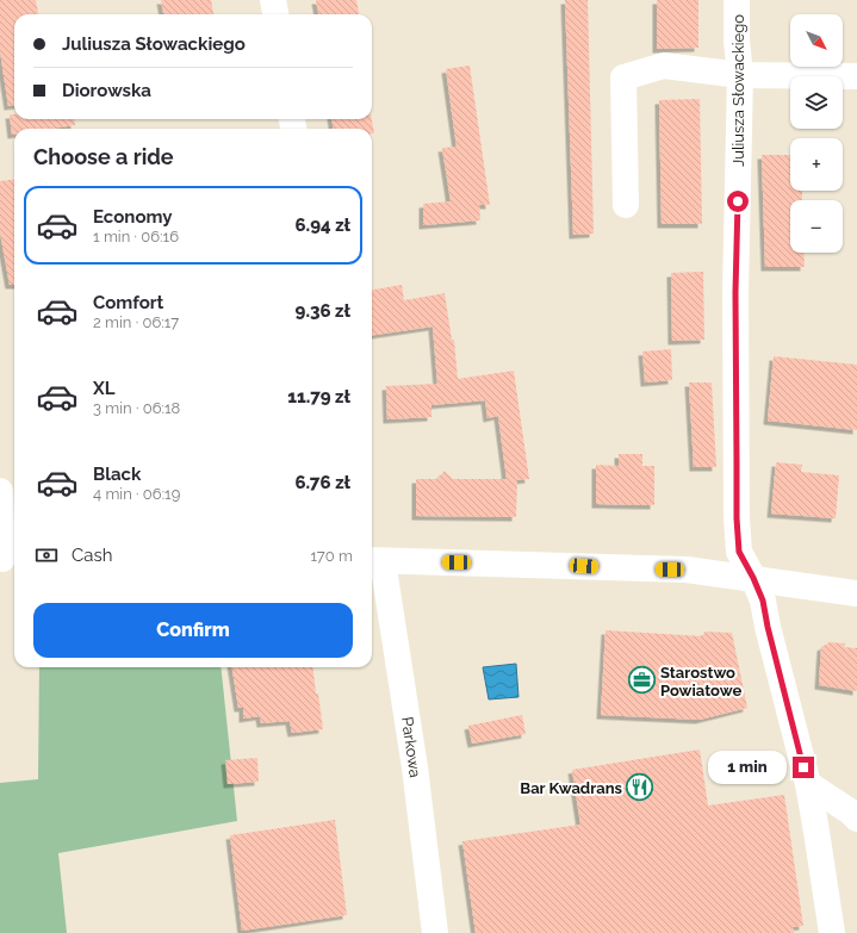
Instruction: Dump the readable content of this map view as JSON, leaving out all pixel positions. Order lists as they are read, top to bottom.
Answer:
{
  "streets": {
    "street": ["Juliusza Słowackiego", "Parkowa"]
  },
  "places": {
    "office": ["Starostwo Powiatowe"],
    "restaurant": ["Bar Kwadrans"]
  },
  "north": "bottom right",
  "page": {
    "map_buttons": ["+", "−"],
    "banner": ["Juliusza Słowackiego", "Diorowska"],
    "heading": "Choose a ride",
    "list": [
      {
        "name": "Economy",
        "note": "1 min · 06:16",
        "value": "6.94 zł"
      },
      {
        "name": "Comfort",
        "note": "2 min · 06:17",
        "value": "9.36 zł"
      },
      {
        "name": "XL",
        "note": "3 min · 06:18",
        "value": "11.79 zł"
      },
      {
        "name": "Black",
        "note": "4 min · 06:19",
        "value": "6.76 zł"
      }
    ],
    "pay": ["Cash", "170 m"],
    "buttons": "Confirm",
    "bubble": "1 min"
  }
}
